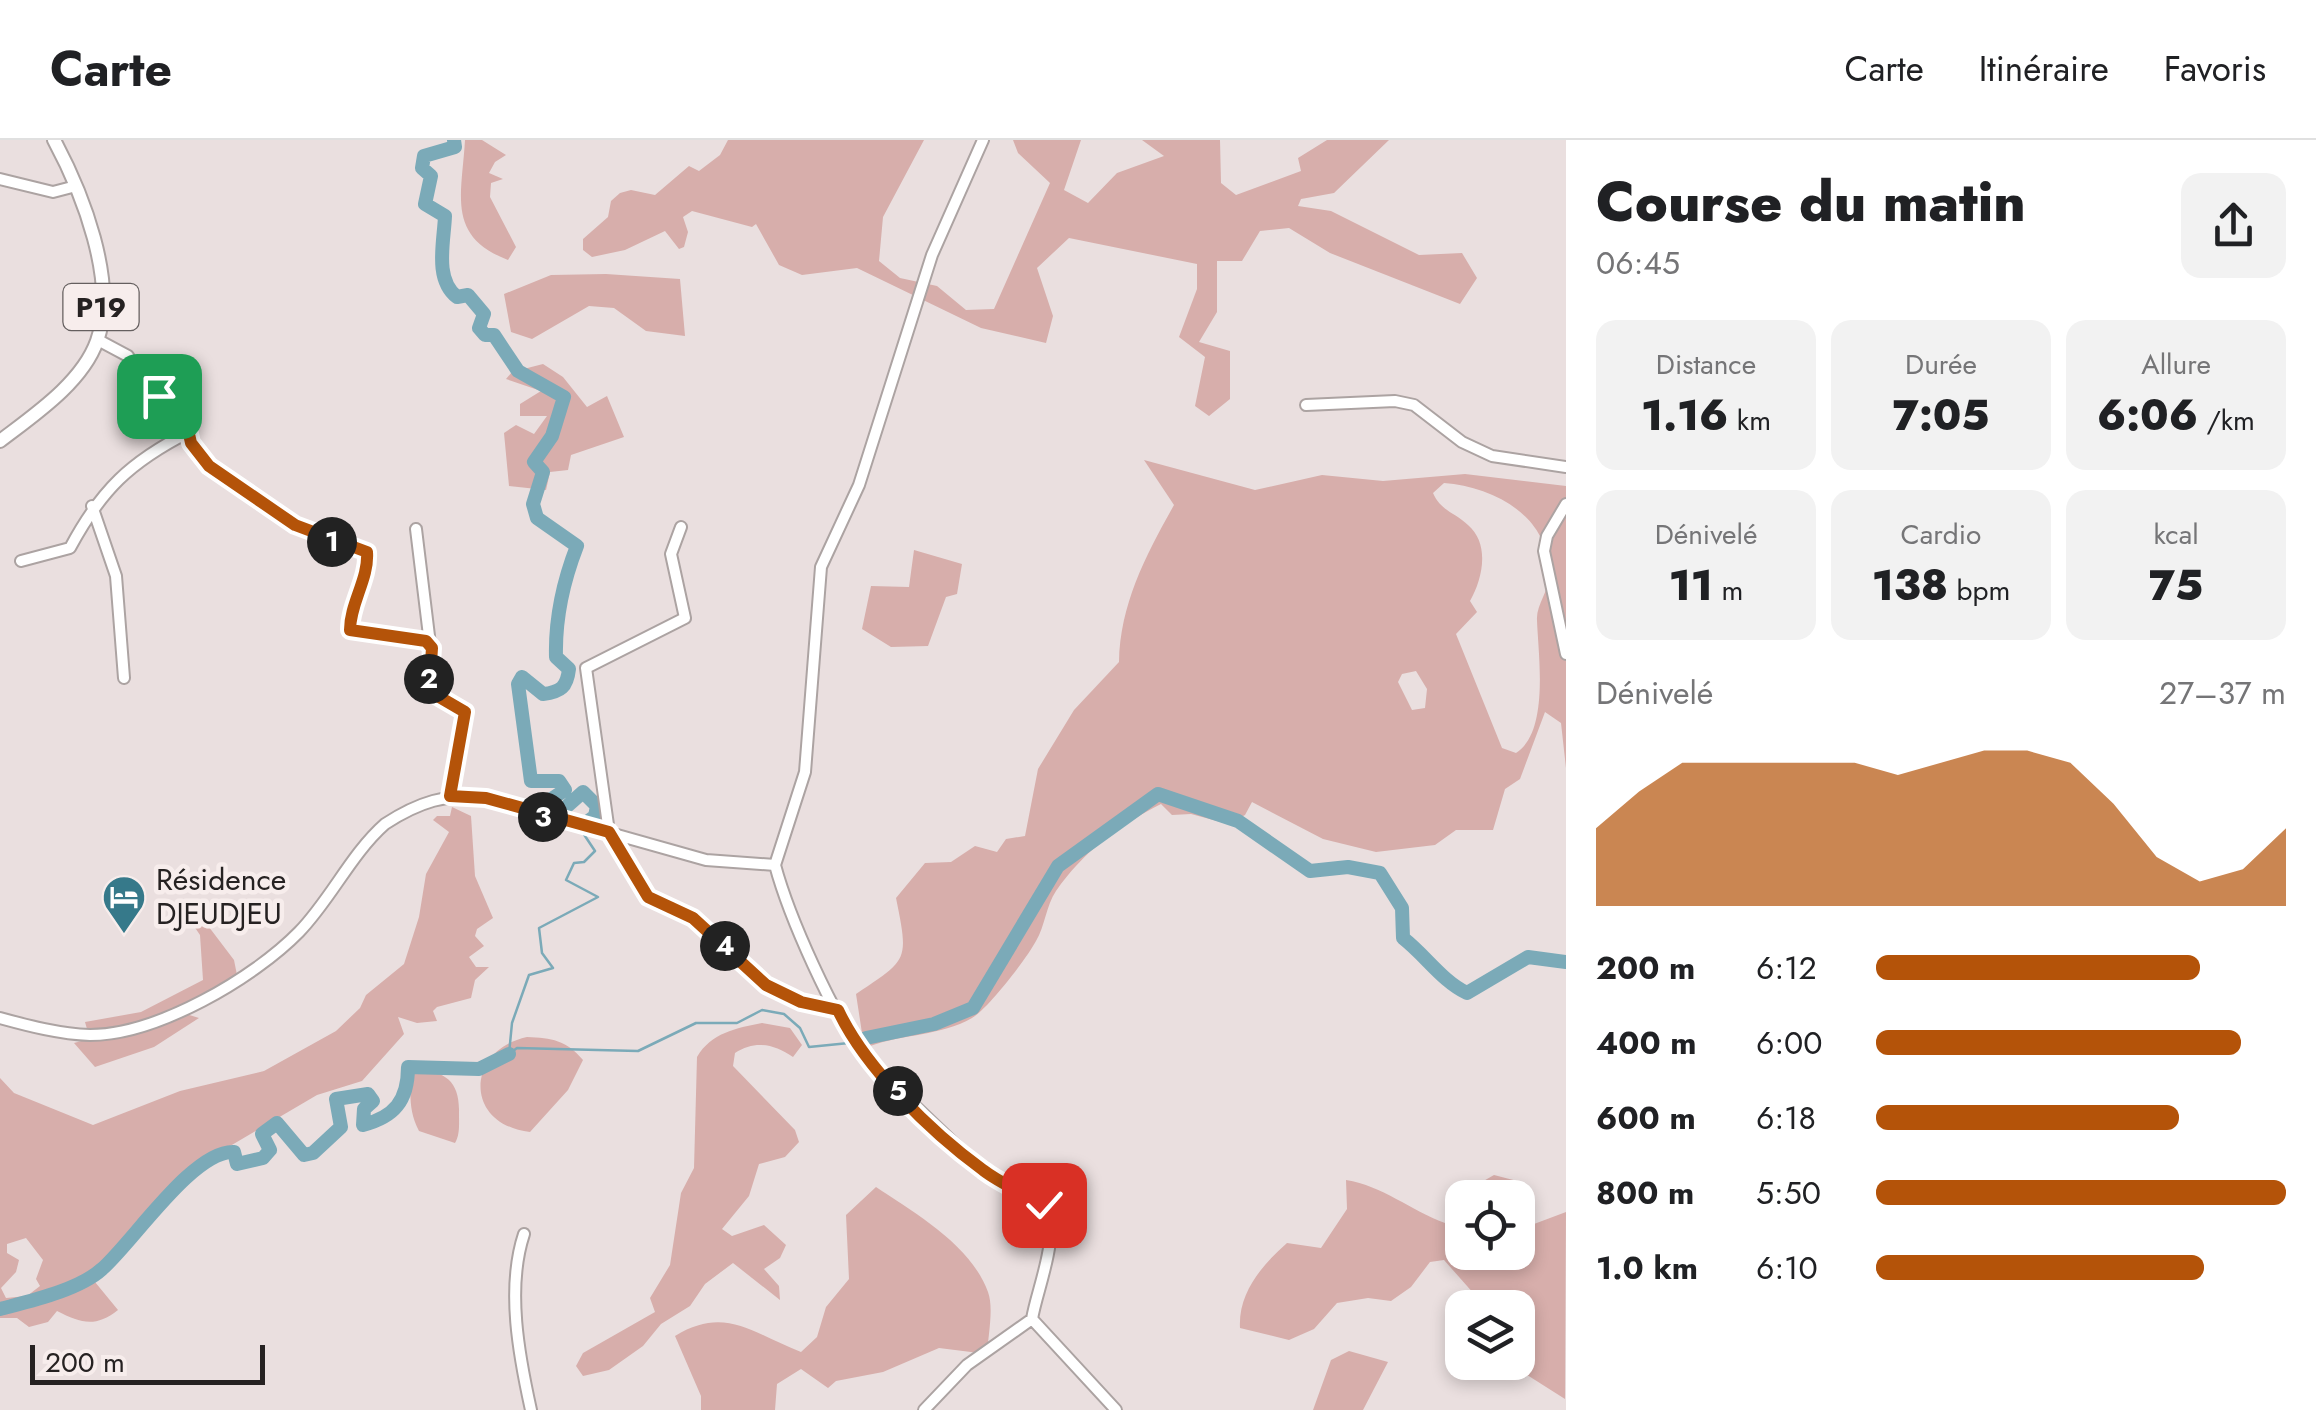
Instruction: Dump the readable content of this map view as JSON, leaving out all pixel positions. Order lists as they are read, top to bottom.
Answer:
{
  "streets": {
    "main road": ["P19"]
  },
  "places": {
    "hotel": ["Résidence DJEUDJEU"]
  },
  "scale_bar": "200 m",
  "page": {
    "header": "Carte",
    "nav": ["Carte", "Itinéraire", "Favoris"],
    "heading": ["Course du matin", "06:45"],
    "stats": [
      ["Distance", "1.16 km"],
      ["Durée", "7:05"],
      ["Allure", "6:06 /km"],
      ["Dénivelé", "11 m"],
      ["Cardio", "138 bpm"],
      ["kcal", "75"]
    ],
    "pins": [
      "1",
      "2",
      "3",
      "4",
      "5"
    ],
    "chart": ["Dénivelé", "27–37 m"],
    "list": [
      {
        "name": "200 m",
        "note": "6:12"
      },
      {
        "name": "400 m",
        "note": "6:00"
      },
      {
        "name": "600 m",
        "note": "6:18"
      },
      {
        "name": "800 m",
        "note": "5:50"
      },
      {
        "name": "1.0 km",
        "note": "6:10"
      }
    ],
    "scale": "200 m"
  }
}
